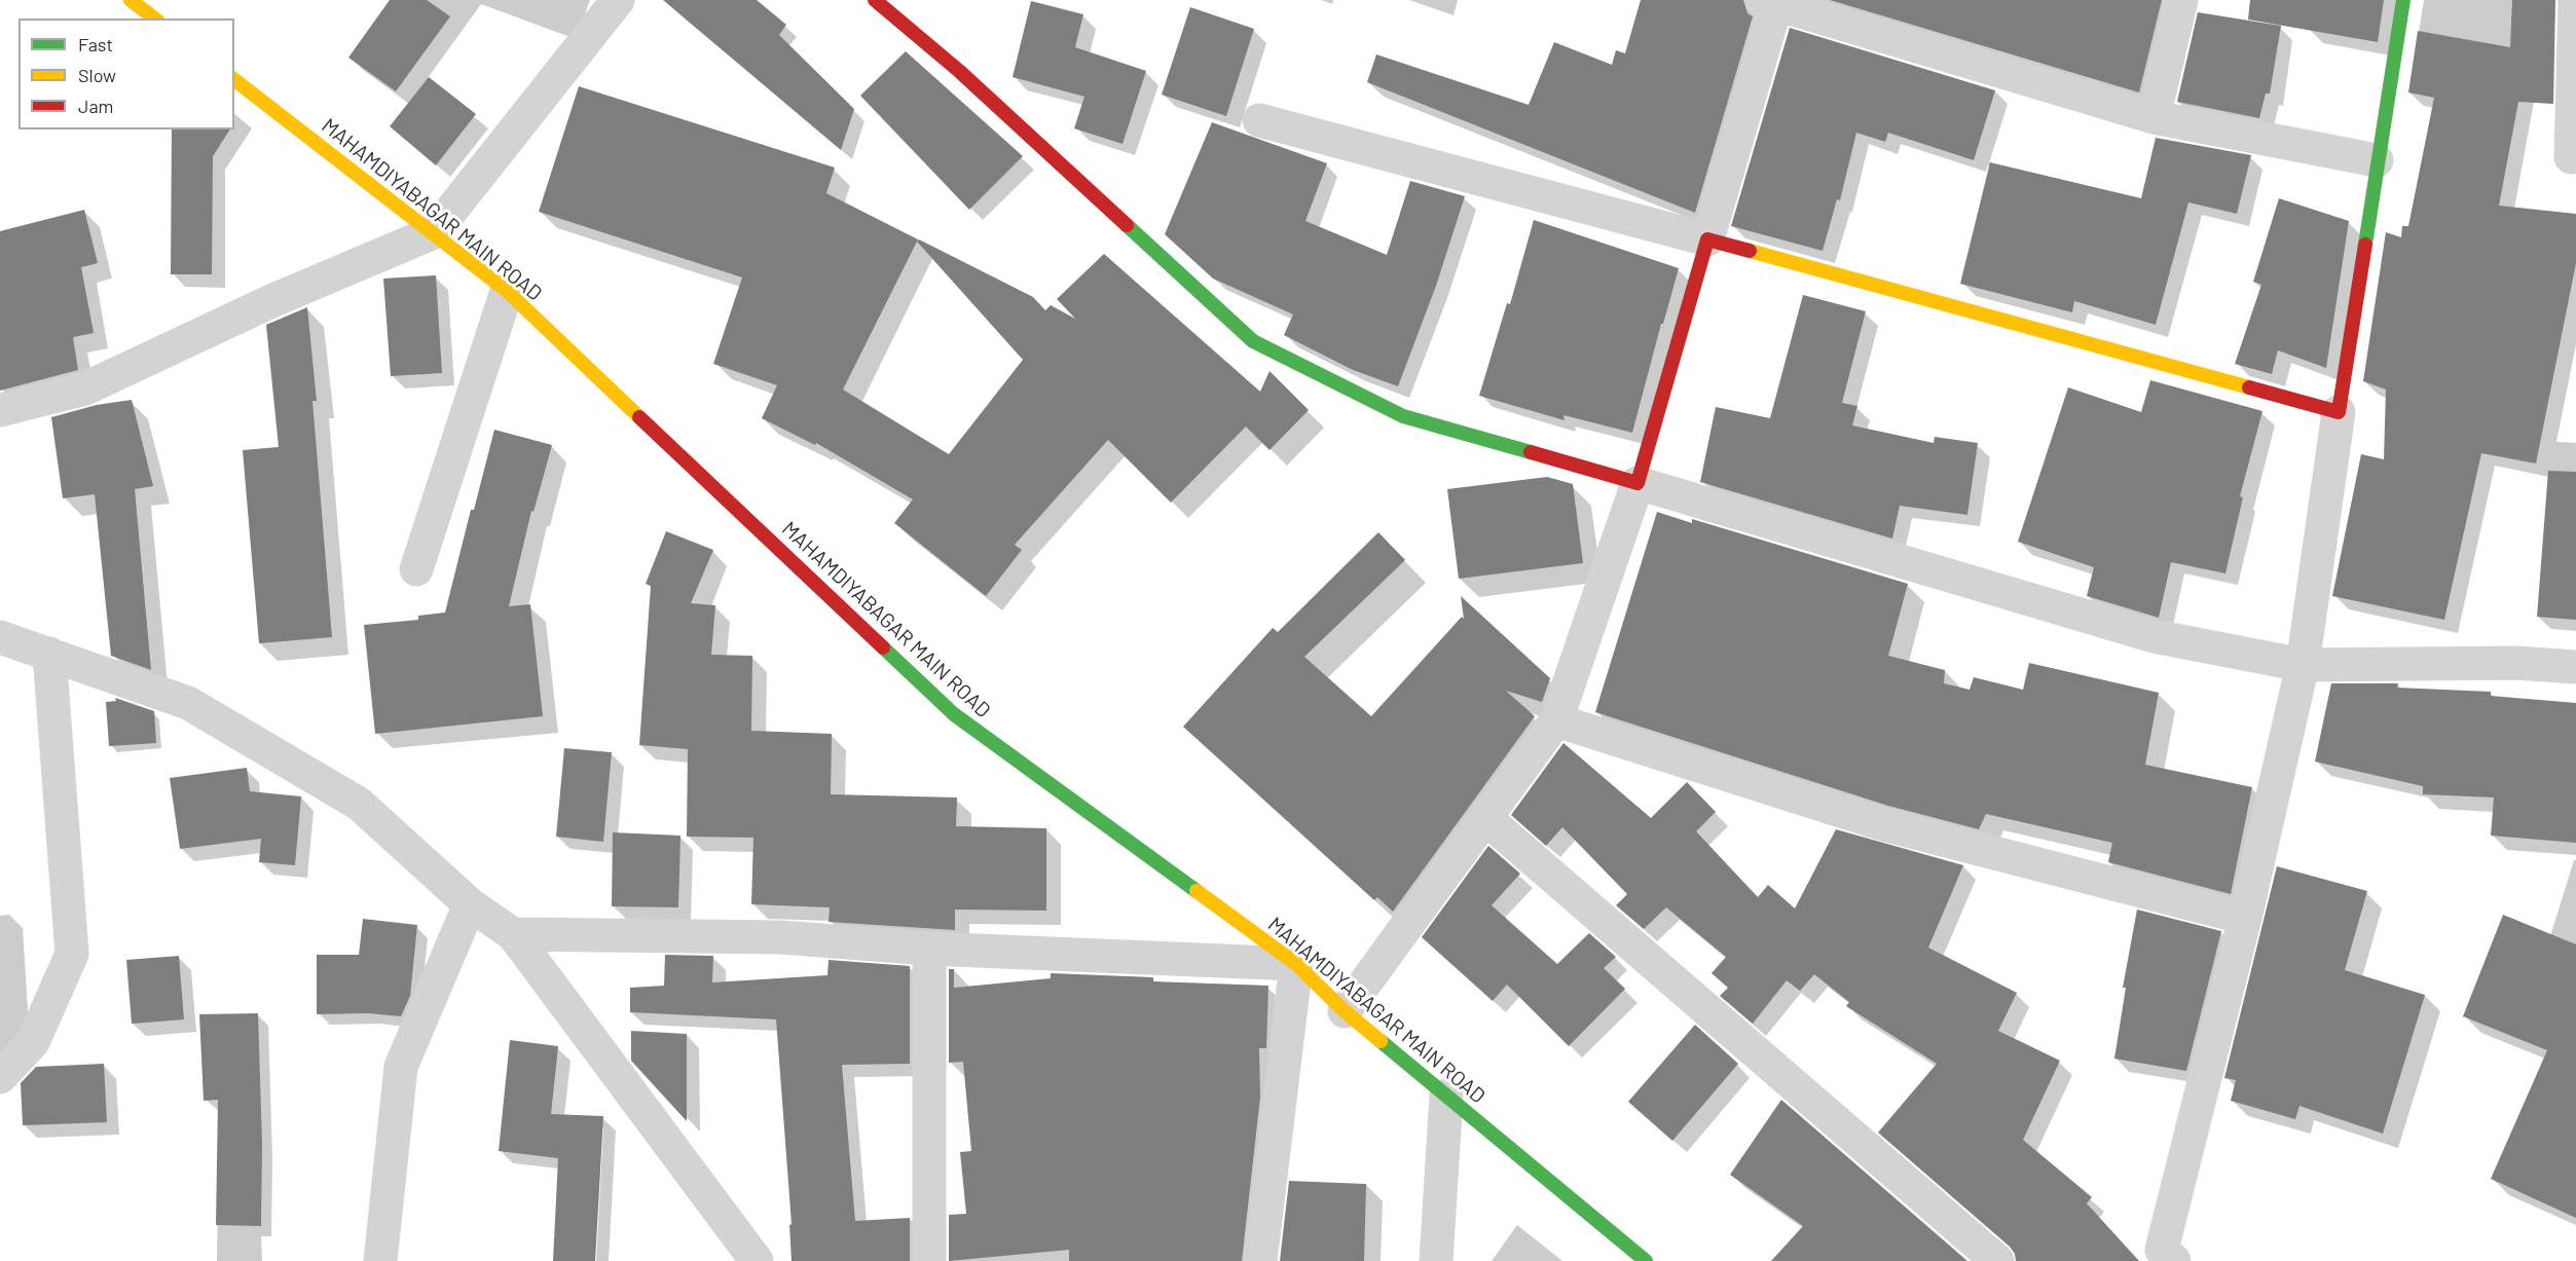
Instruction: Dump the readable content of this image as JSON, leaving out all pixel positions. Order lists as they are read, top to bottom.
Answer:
{
  "streets": {
    "street": ["MAHAMDIYABAGAR MAIN ROAD"]
  },
  "legend": ["Fast", "Slow", "Jam"]
}
